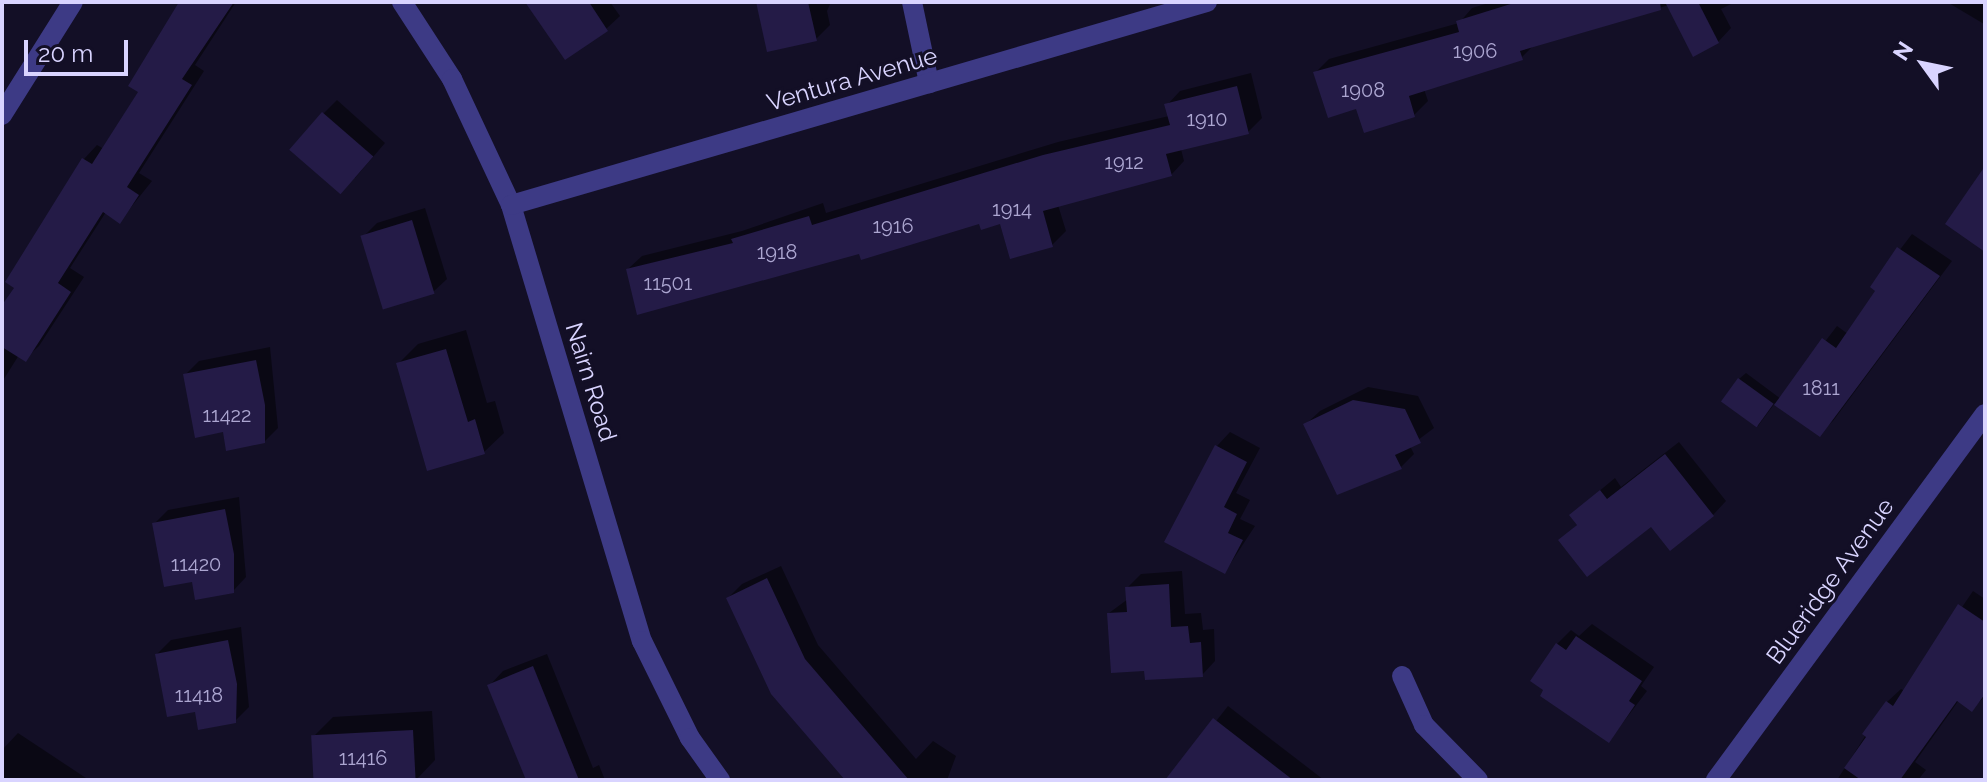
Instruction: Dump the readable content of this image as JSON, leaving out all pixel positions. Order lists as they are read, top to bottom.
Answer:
{
  "streets": {
    "street": ["Ventura Avenue", "Nairn Road", "Blueridge Avenue"]
  },
  "crossings": [
    ["Ventura Avenue", "Nairn Road"]
  ],
  "house_numbers": [
    "1906",
    "1908",
    "1910",
    "1912",
    "1914",
    "1916",
    "1918",
    "11501",
    "1811",
    "11422",
    "11420",
    "11418",
    "11416"
  ],
  "scale_bar": "20 m",
  "north": "top left"
}
